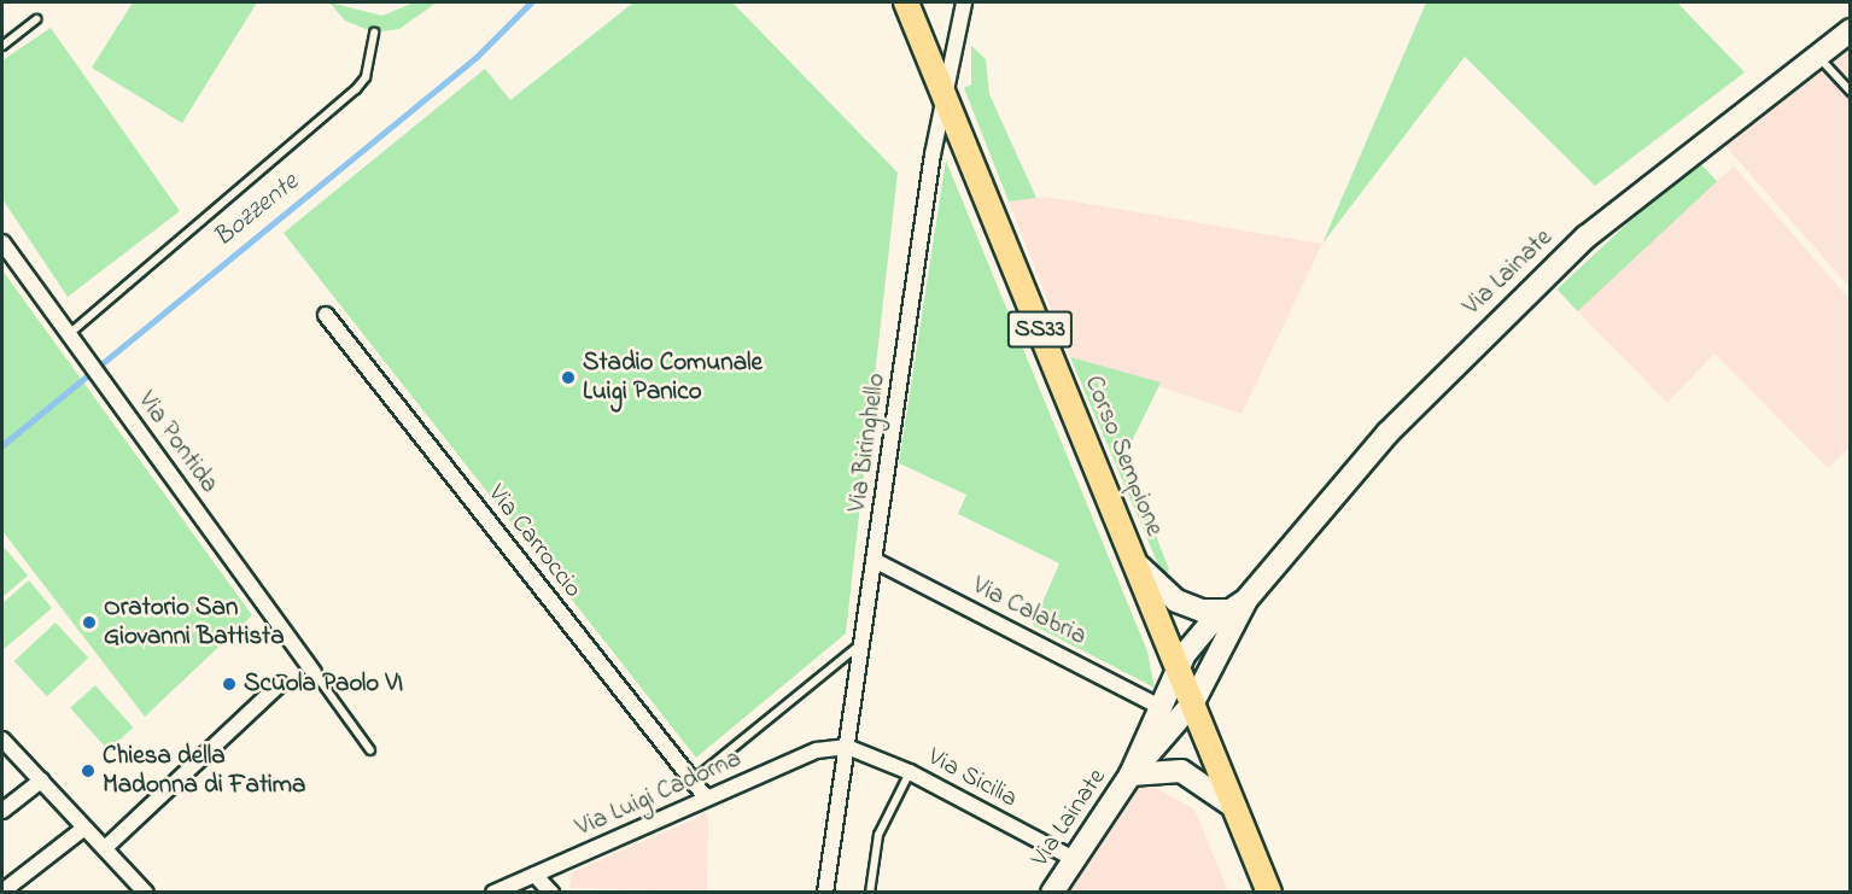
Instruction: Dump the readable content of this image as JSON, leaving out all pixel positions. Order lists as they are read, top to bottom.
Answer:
{
  "streets": {
    "main road": ["Via Lainate", "SS33", "Corso Sempione"],
    "street": [
      "Via Pontida",
      "Via Biringhello",
      "Via Carroccio",
      "Via Calabria",
      "Via Sicilia",
      "Via Luigi Cadorna"
    ]
  },
  "crossings": [
    ["Via Lainate", "Corso Sempione"],
    ["Via Lainate", "Via Calabria"],
    ["Via Lainate", "Via Sicilia"],
    ["Via Biringhello", "Corso Sempione"],
    ["Via Biringhello", "Via Calabria"],
    ["Via Biringhello", "Via Sicilia"],
    ["Via Biringhello", "Via Luigi Cadorna"],
    ["Via Carroccio", "Via Luigi Cadorna"],
    ["Via Sicilia", "Via Luigi Cadorna"]
  ],
  "water": ["Bozzente"],
  "places": [
    "Stadio Comunale Luigi Panico",
    "Oratorio San Giovanni Battista",
    "Scuola Paolo VI",
    "Chiesa della Madonna di Fatima"
  ]
}
